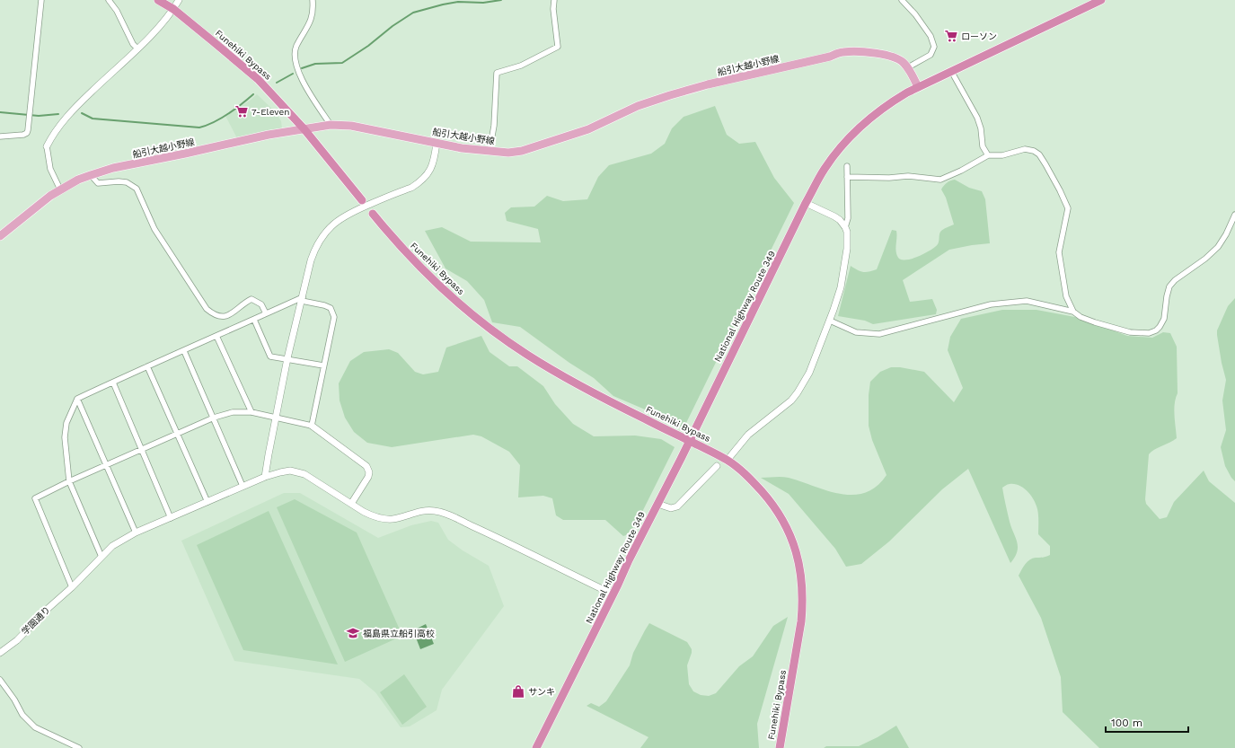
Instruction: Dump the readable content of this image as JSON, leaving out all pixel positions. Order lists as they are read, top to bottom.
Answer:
{
  "streets": {
    "highway": ["Funehiki Bypass", "National Highway Route 349"],
    "main road": ["船引大越小野線"],
    "street": ["学園通り"]
  },
  "crossings": [
    ["Funehiki Bypass", "船引大越小野線"],
    ["Funehiki Bypass", "National Highway Route 349"],
    ["船引大越小野線", "National Highway Route 349"],
    ["National Highway Route 349", "学園通り"]
  ],
  "places": {
    "supermarket": ["ローソン", "7-Eleven"],
    "school or university": ["福島県立船引高校"],
    "shop": ["サンキ"]
  },
  "scale_bar": "100 m"
}
